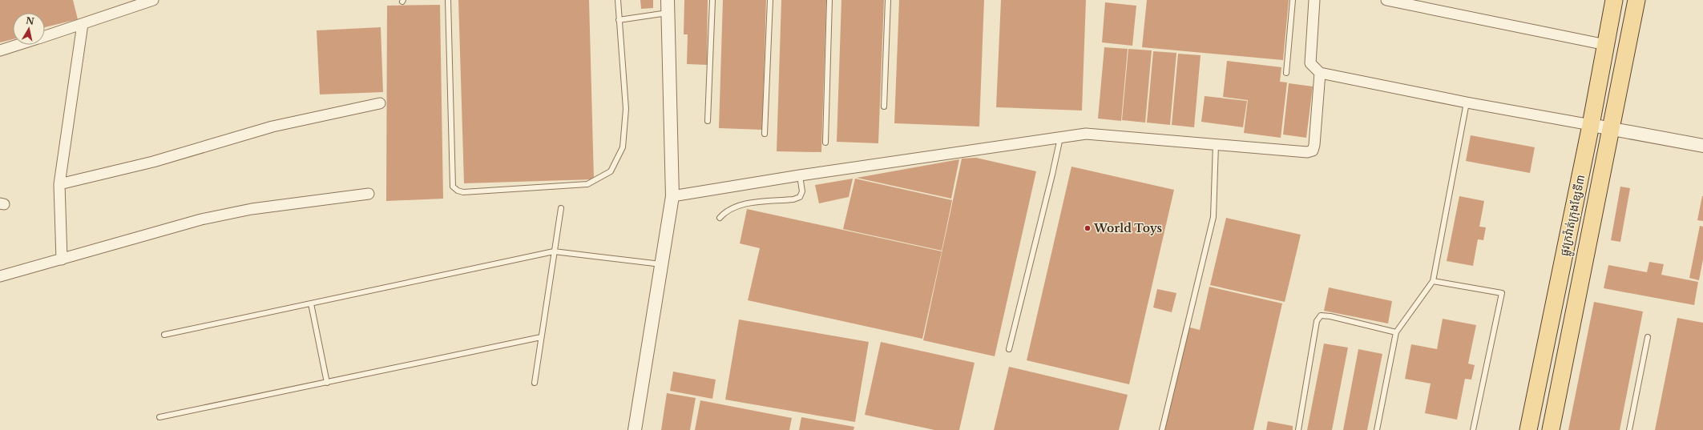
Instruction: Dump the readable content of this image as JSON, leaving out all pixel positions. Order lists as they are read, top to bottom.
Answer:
{
  "streets": {
    "main road": ["ផ្លូវក្រវ៉ាត់ក្រុងខ្សែទី៣"]
  },
  "places": ["World Toys"],
  "north": "top"
}
